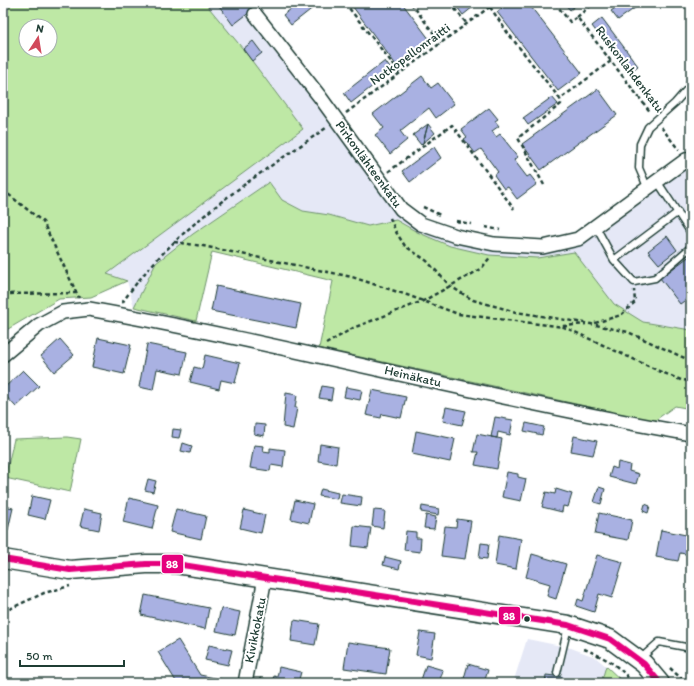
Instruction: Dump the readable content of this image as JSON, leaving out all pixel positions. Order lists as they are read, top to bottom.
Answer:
{
  "streets": {
    "street": ["Pirkonlähteenkatu", "Heinäkatu", "Kivikkokatu"],
    "path": ["Notkopellonraitti", "Ruskonlahdenkatu"]
  },
  "crossings": [
    ["Notkopellonraitti", "Pirkonlähteenkatu"],
    ["Ruskonlahdenkatu", "Pirkonlähteenkatu"]
  ],
  "lines": ["transit line 88"],
  "scale_bar": "50 m",
  "north": "top"
}
